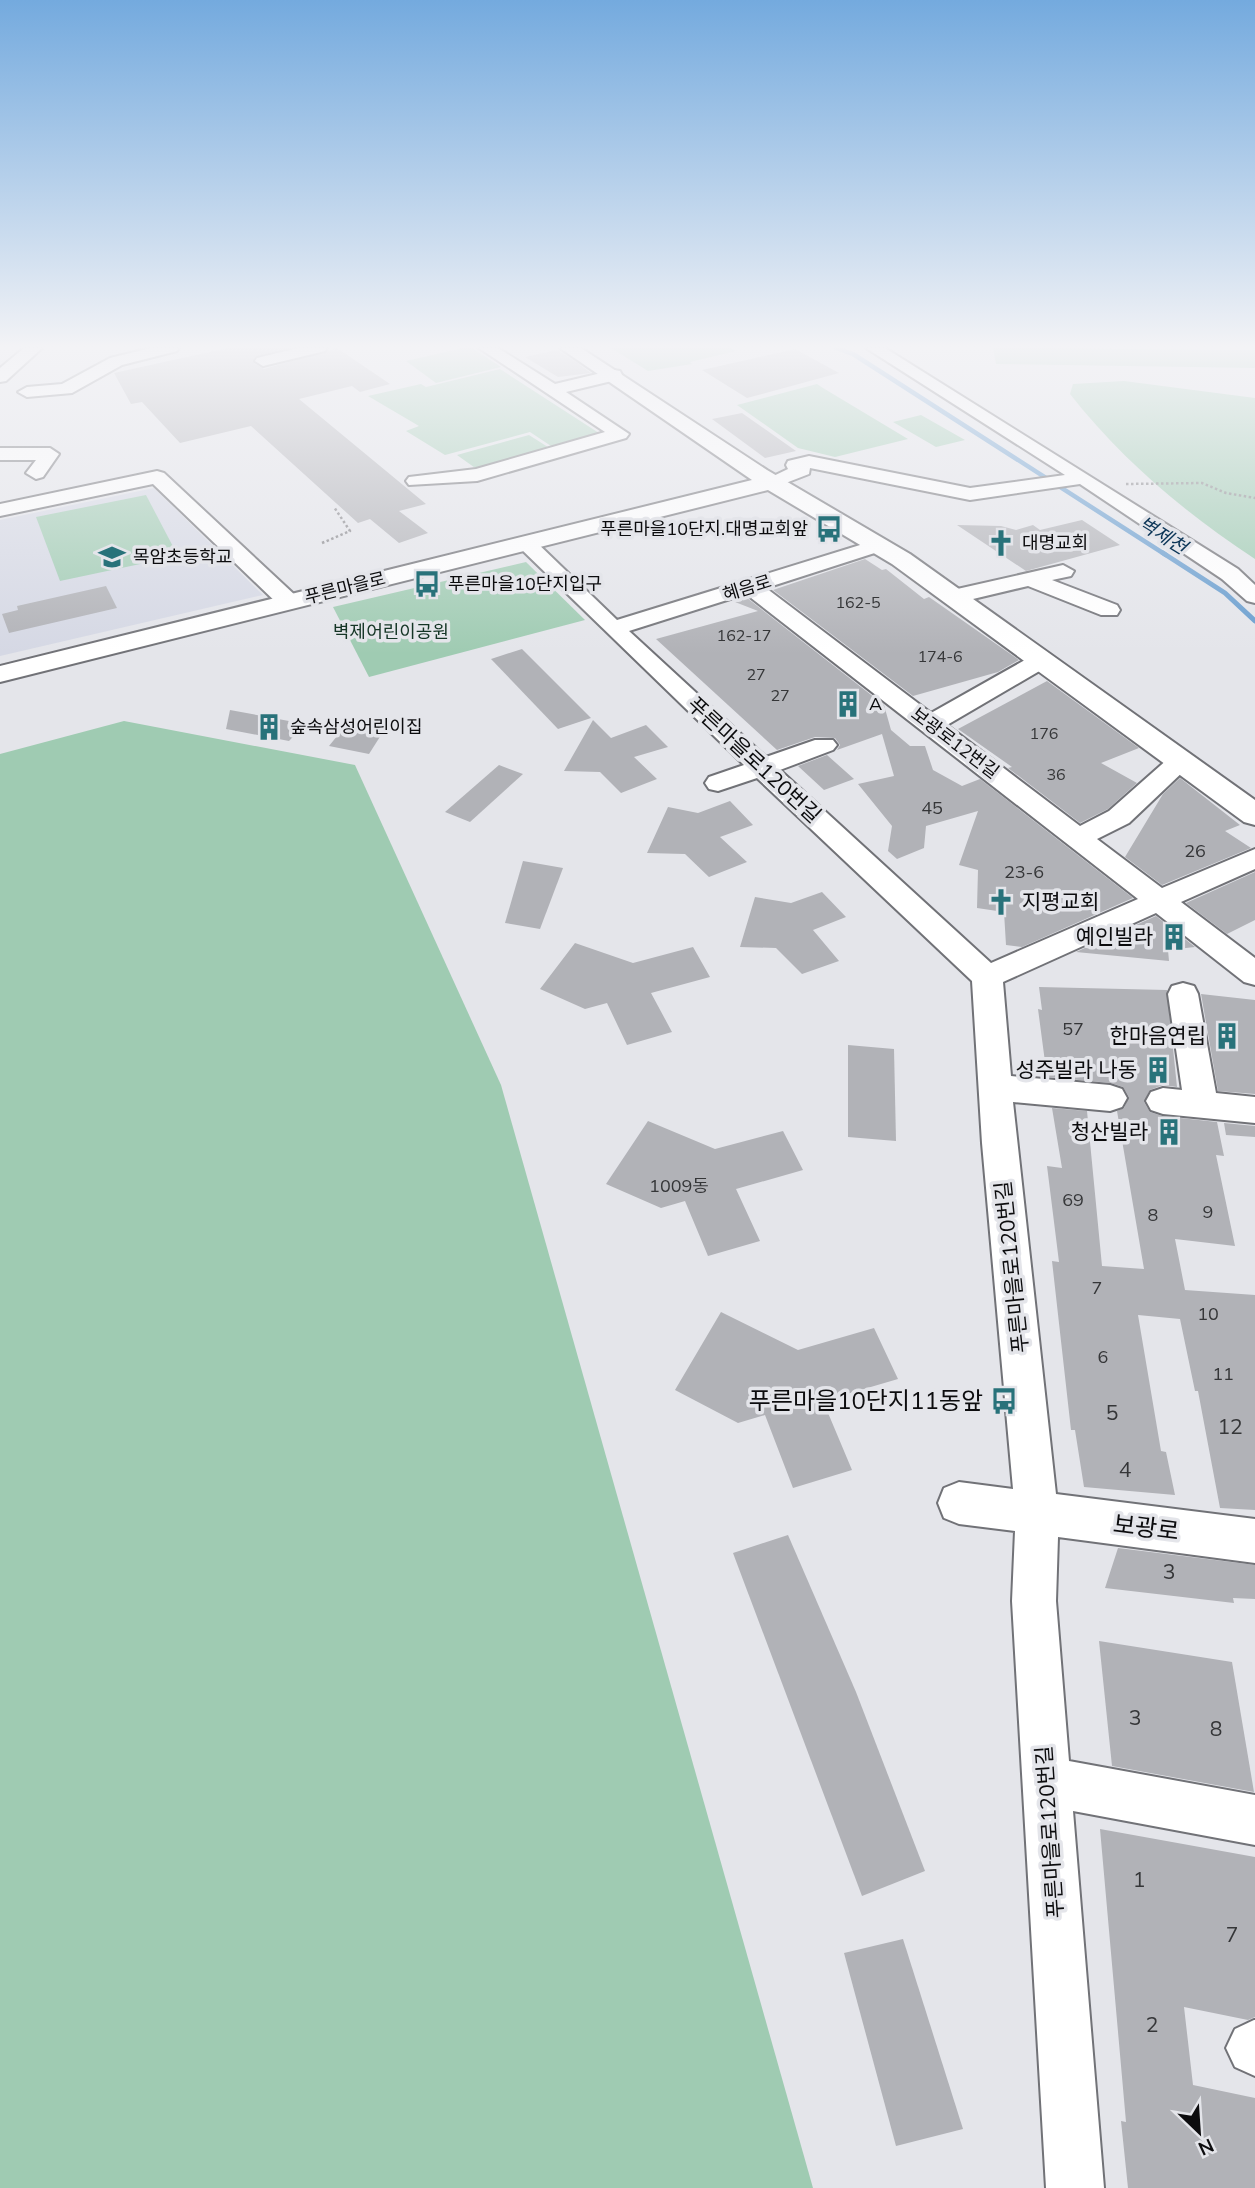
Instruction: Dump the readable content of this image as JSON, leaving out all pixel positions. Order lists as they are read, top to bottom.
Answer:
{
  "streets": {
    "main road": ["푸른마을로"],
    "street": [
      "혜음로",
      "보광로12번길",
      "푸른마을로120번길",
      "보광로"
    ]
  },
  "crossings": [
    ["푸른마을로", "푸른마을로120번길"],
    ["혜음로", "보광로12번길"],
    ["혜음로", "푸른마을로120번길"],
    ["푸른마을로120번길", "보광로"]
  ],
  "water": ["벽제천"],
  "parks": ["벽제어린이공원"],
  "places": {
    "bus stop": ["푸른마을10단지.대명교회앞", "푸른마을10단지입구", "푸른마을10단지11동앞"],
    "church": ["대명교회", "지평교회"],
    "school or university": ["목암초등학교"],
    "building": [
      "A",
      "숲속삼성어린이집",
      "예인빌라",
      "한마음연립",
      "성주빌라 나동",
      "청산빌라"
    ]
  },
  "house_numbers": [
    "162-5",
    "162-17",
    "174-6",
    "27",
    "27",
    "176",
    "36",
    "45",
    "26",
    "23-6",
    "57",
    "1009동",
    "69",
    "9",
    "8",
    "7",
    "10",
    "6",
    "11",
    "5",
    "12",
    "4",
    "3",
    "3",
    "8",
    "1",
    "7",
    "2"
  ],
  "north": "bottom right"
}
